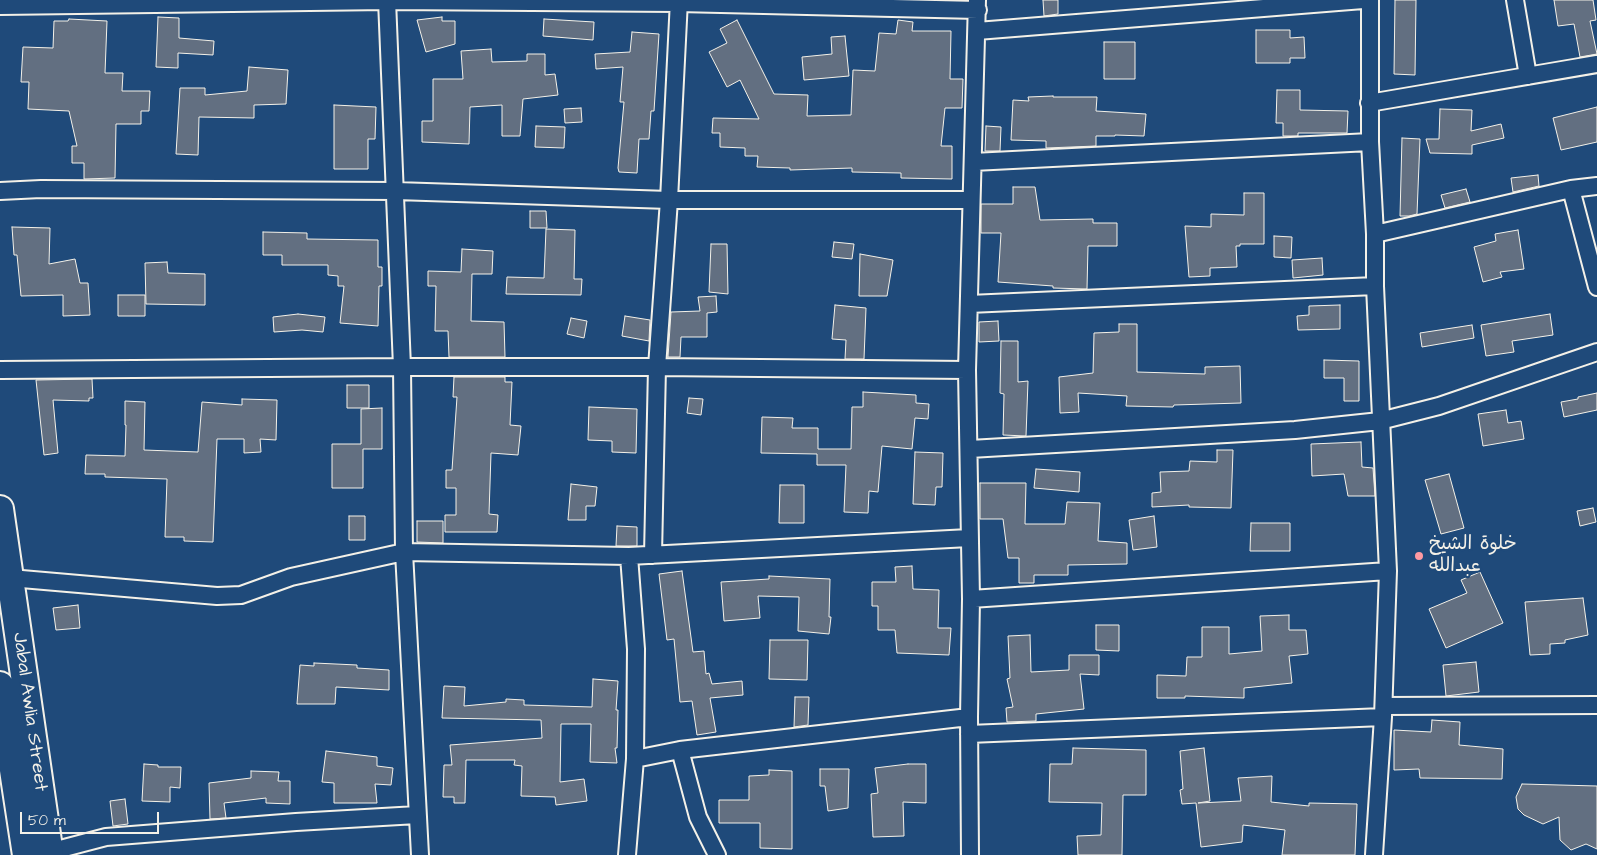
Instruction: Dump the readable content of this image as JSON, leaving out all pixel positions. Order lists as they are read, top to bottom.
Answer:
{
  "streets": {
    "main road": ["Jabal Awlia Street"]
  },
  "places": ["خلوة الشيخ عبدالله"],
  "scale_bar": "50 m"
}
